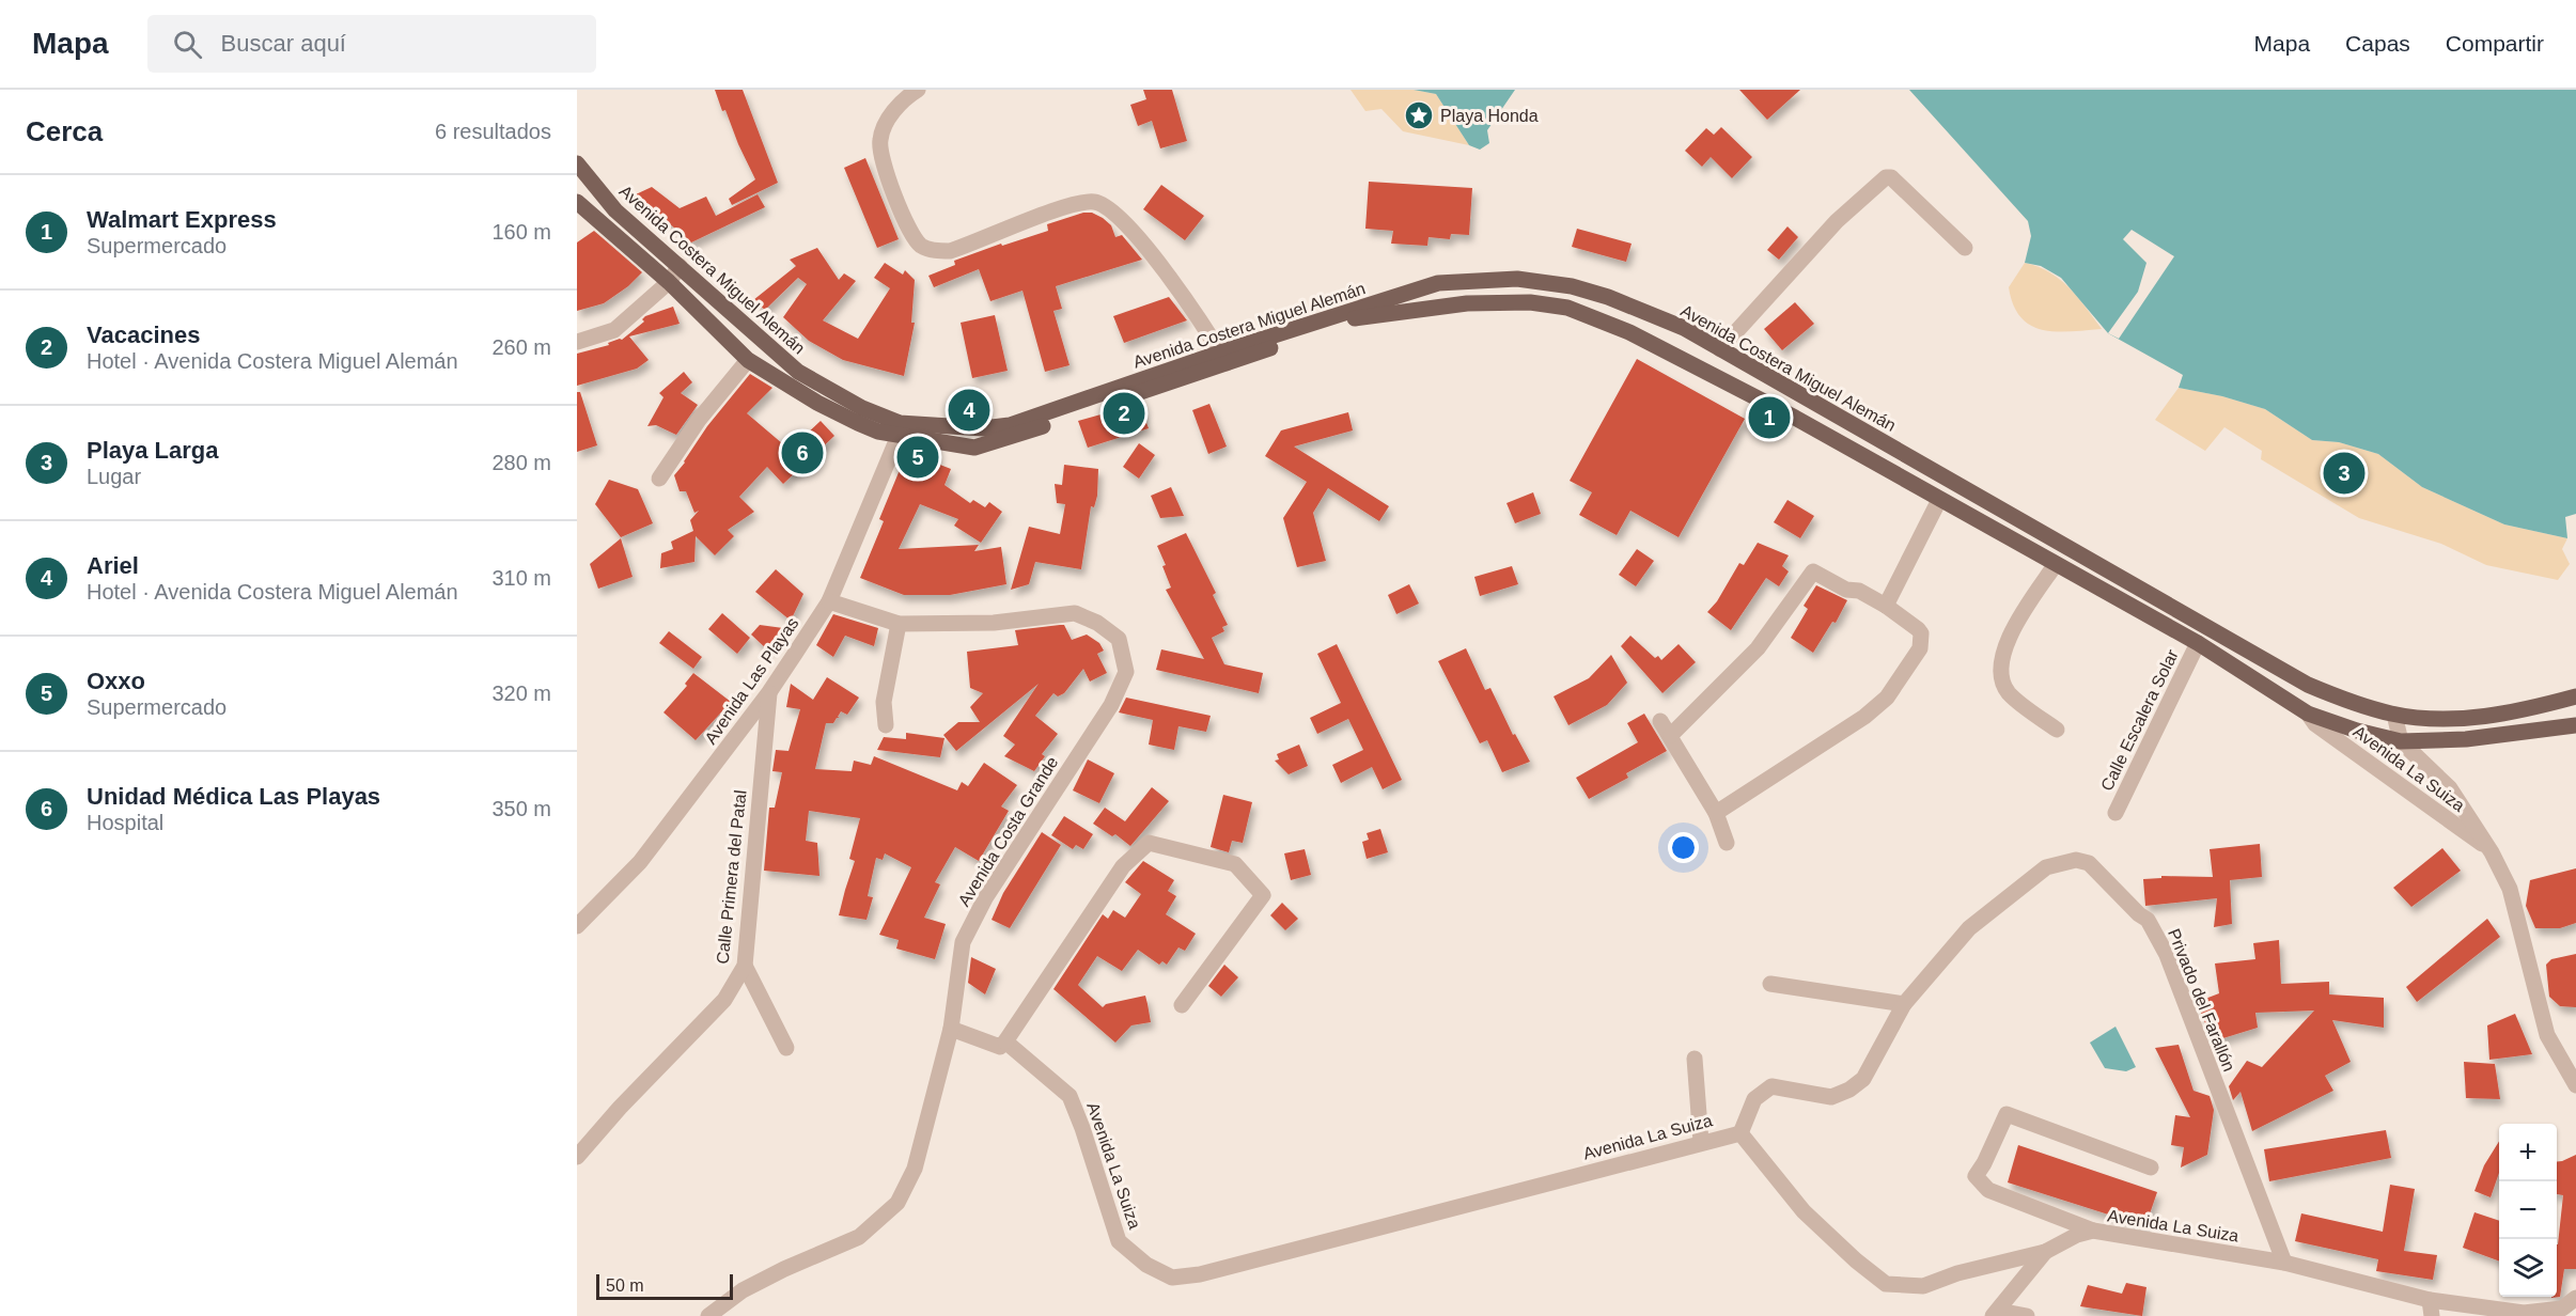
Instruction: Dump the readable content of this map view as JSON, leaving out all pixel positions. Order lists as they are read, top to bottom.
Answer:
{
  "streets": {
    "main road": ["Avenida Costera Miguel Alemán"],
    "street": [
      "Avenida Las Playas",
      "Calle Escalera Solar",
      "Avenida La Suiza",
      "Avenida Costa Grande",
      "Calle Primera del Patal",
      "Privado del Farallón"
    ]
  },
  "crossings": [
    ["Avenida Costera Miguel Alemán", "Avenida Las Playas"],
    ["Avenida Costera Miguel Alemán", "Calle Escalera Solar"],
    ["Avenida Costera Miguel Alemán", "Avenida La Suiza"],
    ["Avenida Las Playas", "Avenida Costa Grande"],
    ["Avenida Las Playas", "Calle Primera del Patal"],
    ["Avenida La Suiza", "Privado del Farallón"]
  ],
  "places": {
    "place": ["Playa Honda"]
  },
  "scale_bar": "50 m",
  "page": {
    "header": "Mapa",
    "search": "Buscar aquí",
    "nav": ["Mapa", "Capas", "Compartir"],
    "heading": ["Cerca", "6 resultados"],
    "list": [
      {
        "mark": "1",
        "name": "Walmart Express",
        "note": "Supermercado",
        "value": "160 m"
      },
      {
        "mark": "2",
        "name": "Vacacines",
        "note": "Hotel · Avenida Costera Miguel Alemán",
        "value": "260 m"
      },
      {
        "mark": "3",
        "name": "Playa Larga",
        "note": "Lugar",
        "value": "280 m"
      },
      {
        "mark": "4",
        "name": "Ariel",
        "note": "Hotel · Avenida Costera Miguel Alemán",
        "value": "310 m"
      },
      {
        "mark": "5",
        "name": "Oxxo",
        "note": "Supermercado",
        "value": "320 m"
      },
      {
        "mark": "6",
        "name": "Unidad Médica Las Playas",
        "note": "Hospital",
        "value": "350 m"
      }
    ],
    "pins": [
      "4",
      "2",
      "1",
      "6",
      "5",
      "3"
    ],
    "map_buttons": ["+", "−"],
    "scale": "50 m"
  }
}
